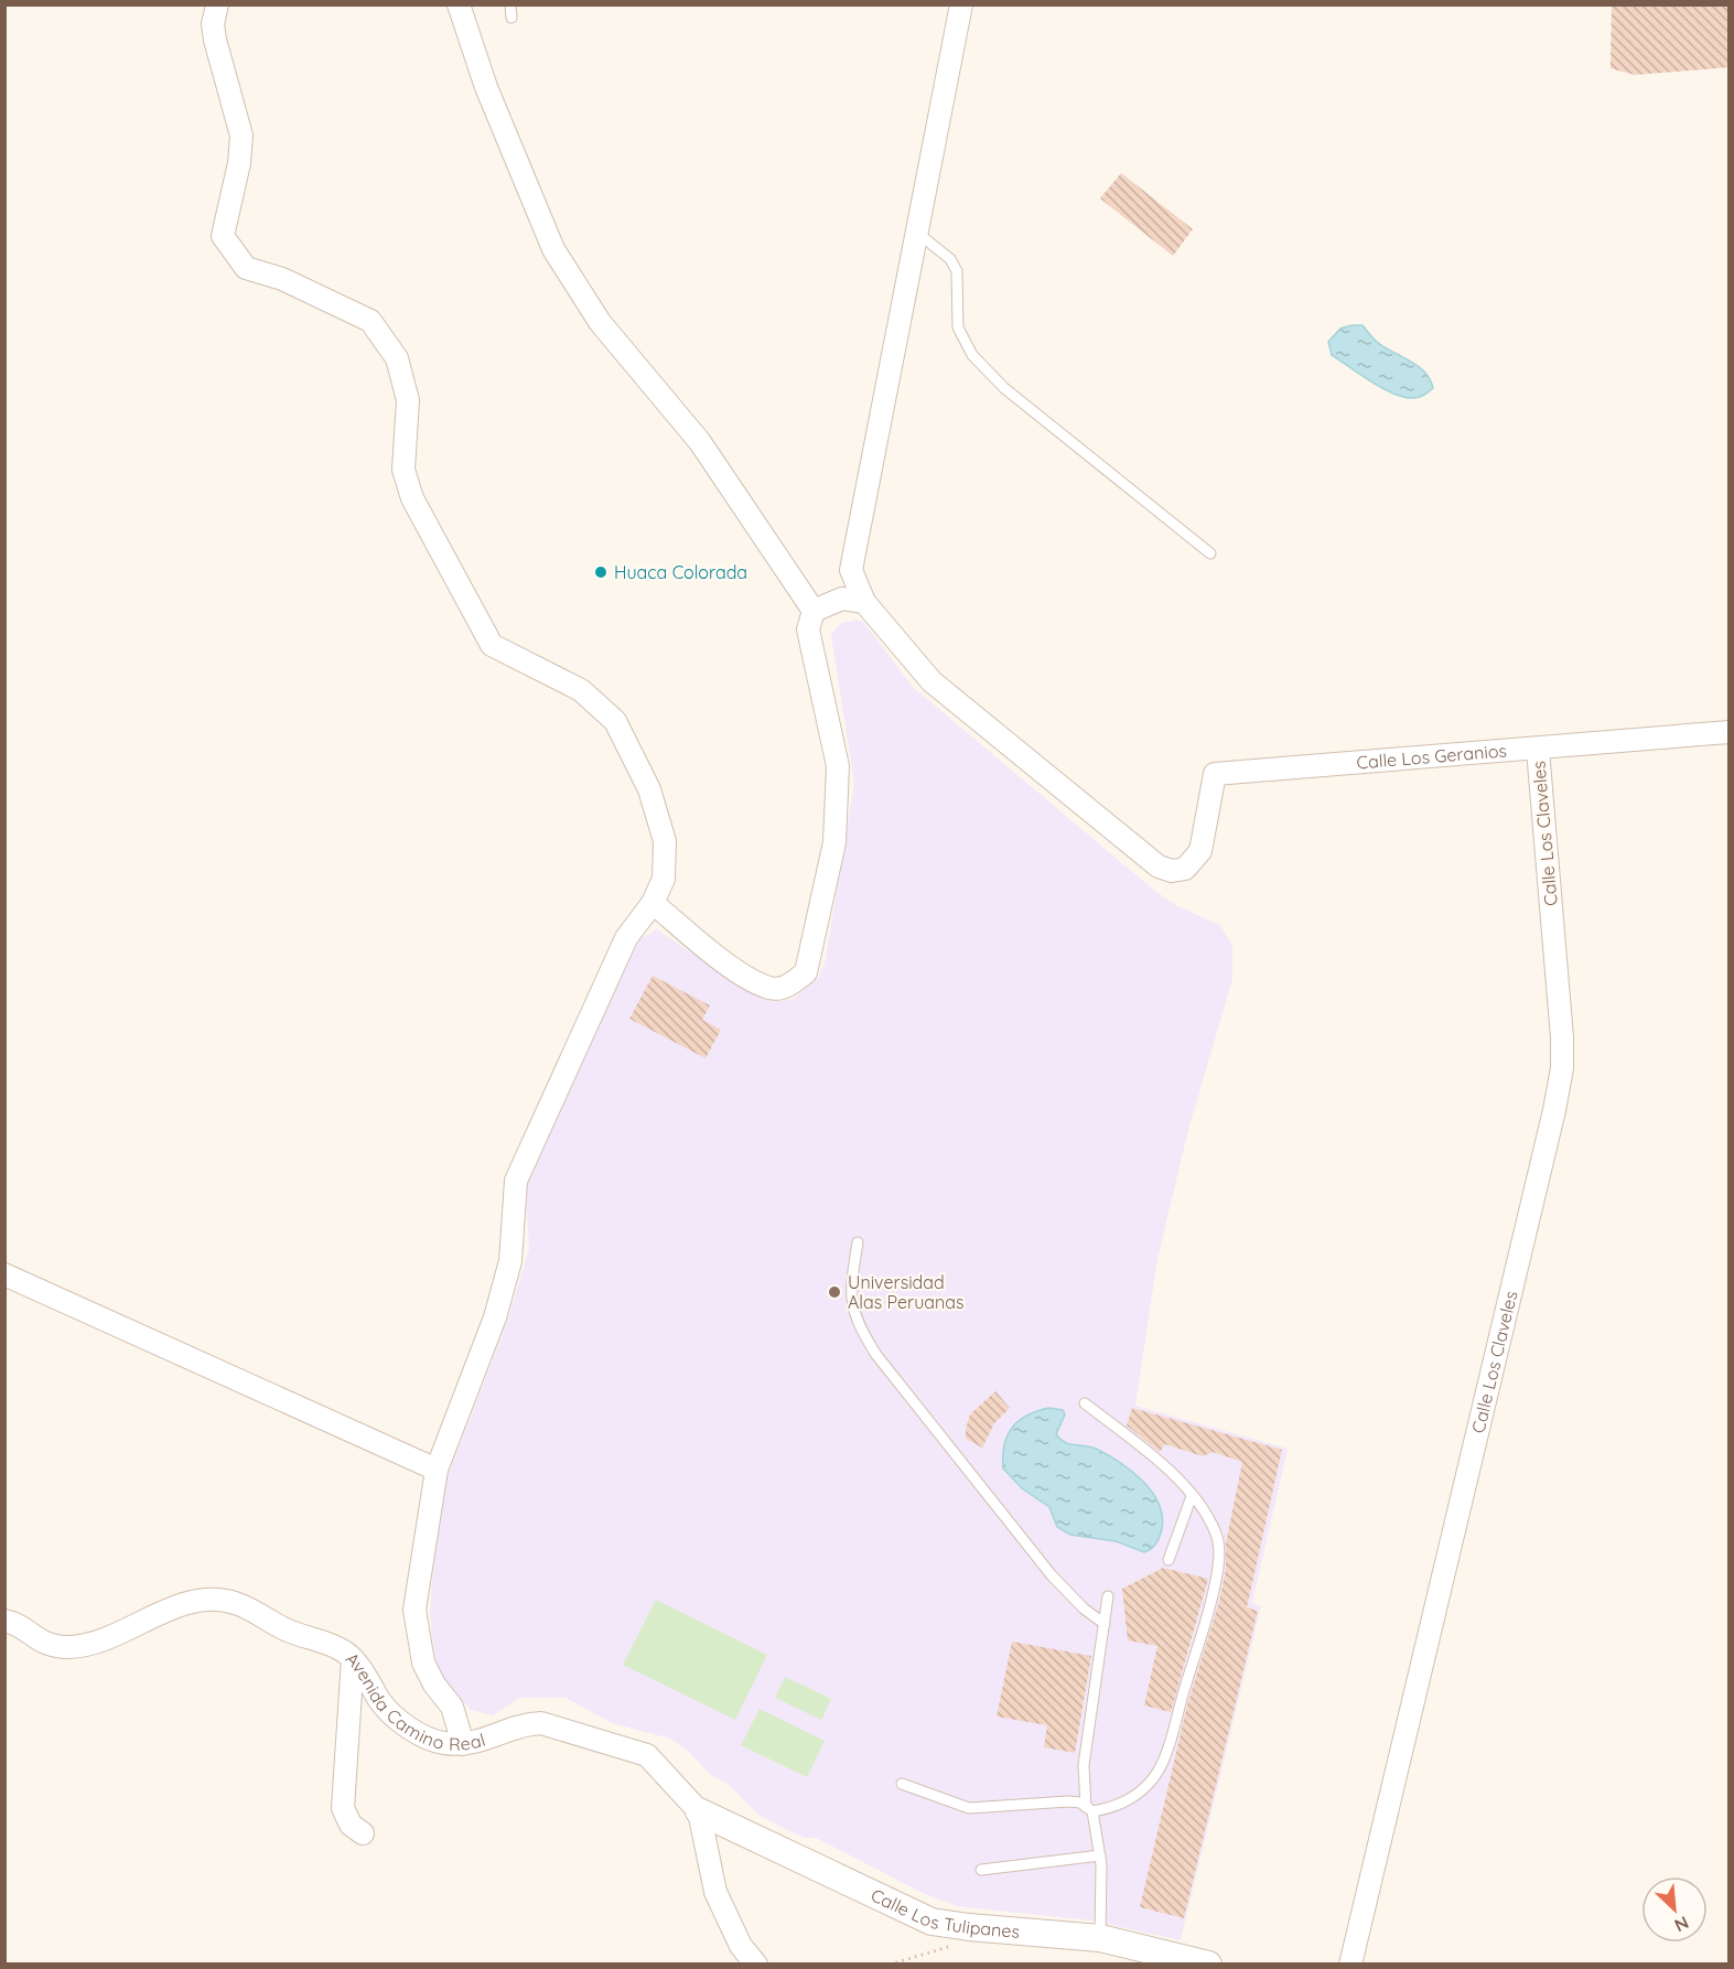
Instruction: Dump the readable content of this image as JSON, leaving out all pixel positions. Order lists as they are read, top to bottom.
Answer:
{
  "streets": {
    "street": [
      "Calle Los Geranios",
      "Calle Los Claveles",
      "Avenida Camino Real",
      "Calle Los Tulipanes"
    ]
  },
  "crossings": [
    ["Calle Los Geranios", "Calle Los Claveles"],
    ["Avenida Camino Real", "Calle Los Tulipanes"]
  ],
  "places": ["Huaca Colorada", "Universidad Alas Peruanas"],
  "north": "bottom right"
}
